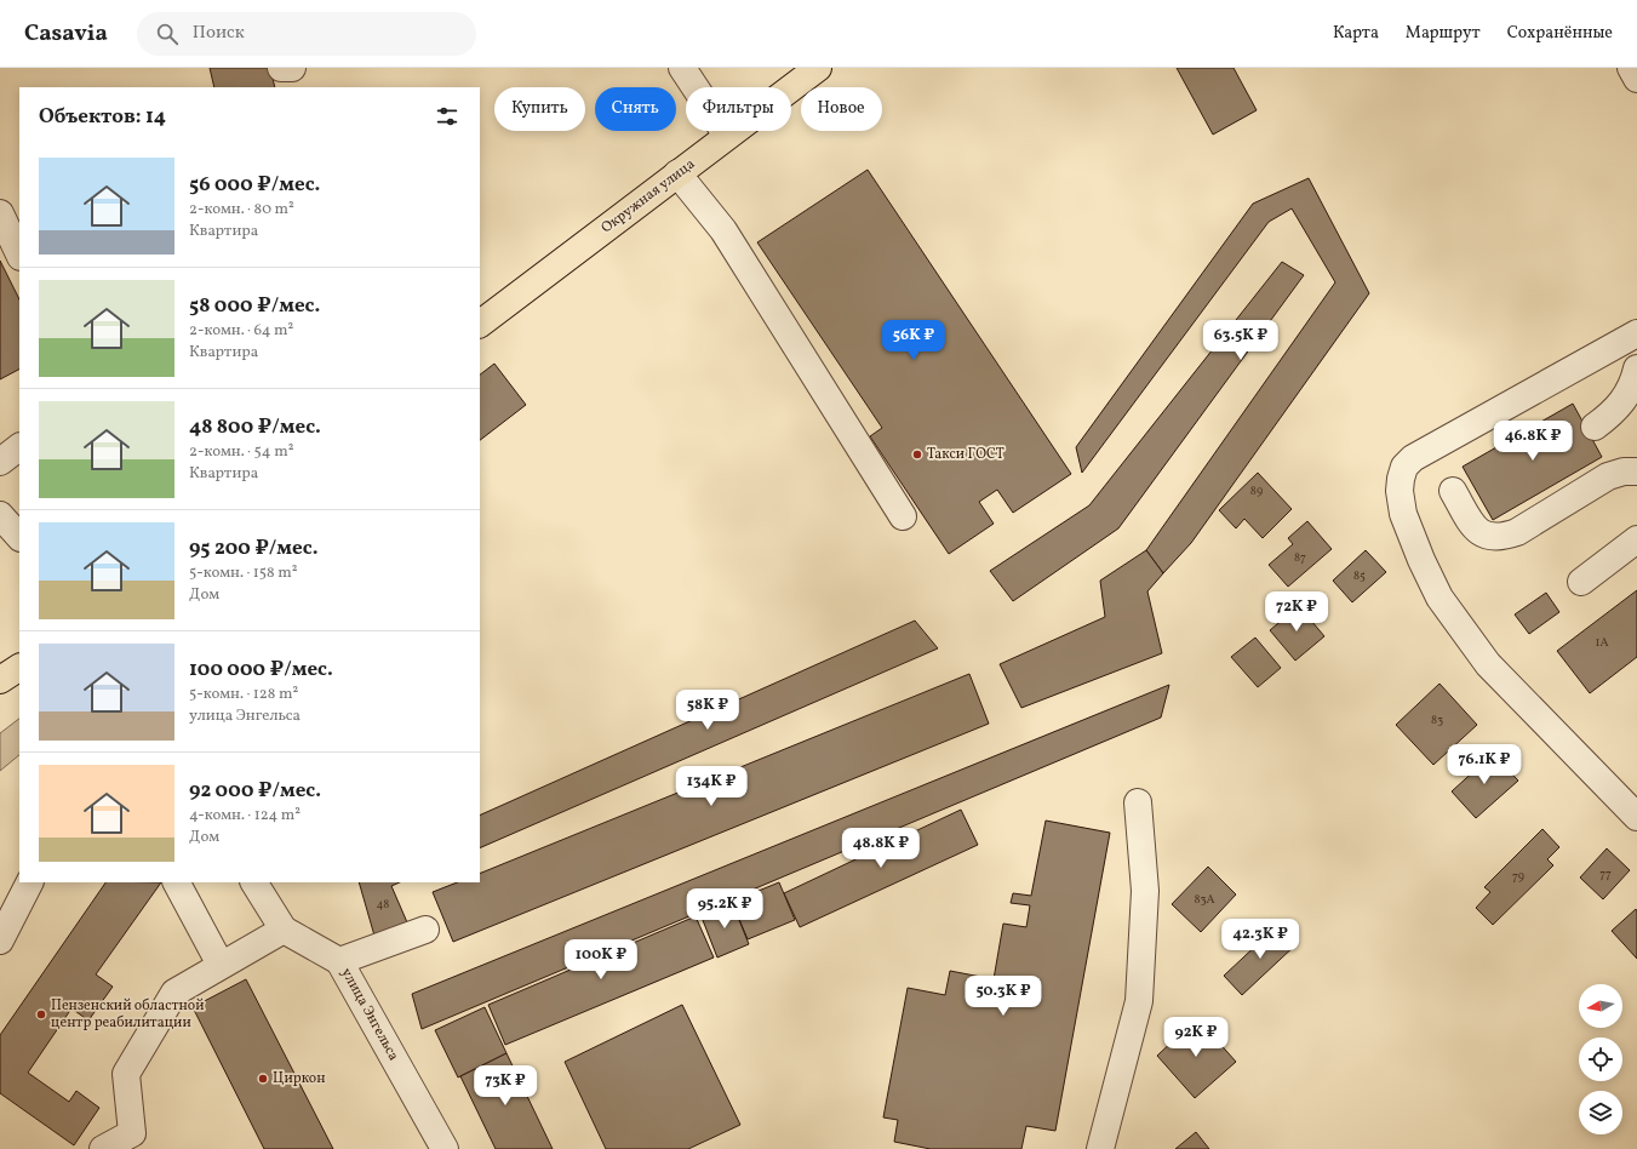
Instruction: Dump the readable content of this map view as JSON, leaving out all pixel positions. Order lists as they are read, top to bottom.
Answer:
{
  "streets": {
    "main road": ["Окружная улица"],
    "street": ["улица Энгельса"]
  },
  "places": ["Такси ГОСТ", "Пензенский областной центр реабилитации", "Циркон"],
  "house_numbers": [
    "89",
    "87",
    "85",
    "1А",
    "83",
    "77",
    "79",
    "83А",
    "48"
  ],
  "north": "left",
  "page": {
    "header": "Casavia",
    "search": "Поиск",
    "nav": ["Карта", "Маршрут", "Сохранённые"],
    "chip": [
      "Купить",
      "Снять",
      "Фильтры",
      "Новое"
    ],
    "heading": "Объектов: 14",
    "list": [
      {
        "name": "56 000 ₽/мес.",
        "note": "2-комн. · 80 m² · Квартира"
      },
      {
        "name": "58 000 ₽/мес.",
        "note": "2-комн. · 64 m² · Квартира"
      },
      {
        "name": "48 800 ₽/мес.",
        "note": "2-комн. · 54 m² · Квартира"
      },
      {
        "name": "95 200 ₽/мес.",
        "note": "5-комн. · 158 m² · Дом"
      },
      {
        "name": "100 000 ₽/мес.",
        "note": "5-комн. · 128 m² · улица Энгельса"
      },
      {
        "name": "92 000 ₽/мес.",
        "note": "4-комн. · 124 m² · Дом"
      }
    ],
    "price": [
      "56K ₽",
      "63.5K ₽",
      "46.8K ₽",
      "72K ₽",
      "58K ₽",
      "76.1K ₽",
      "134K ₽",
      "48.8K ₽",
      "95.2K ₽",
      "42.3K ₽",
      "100K ₽",
      "50.3K ₽",
      "92K ₽",
      "73K ₽"
    ]
  }
}
